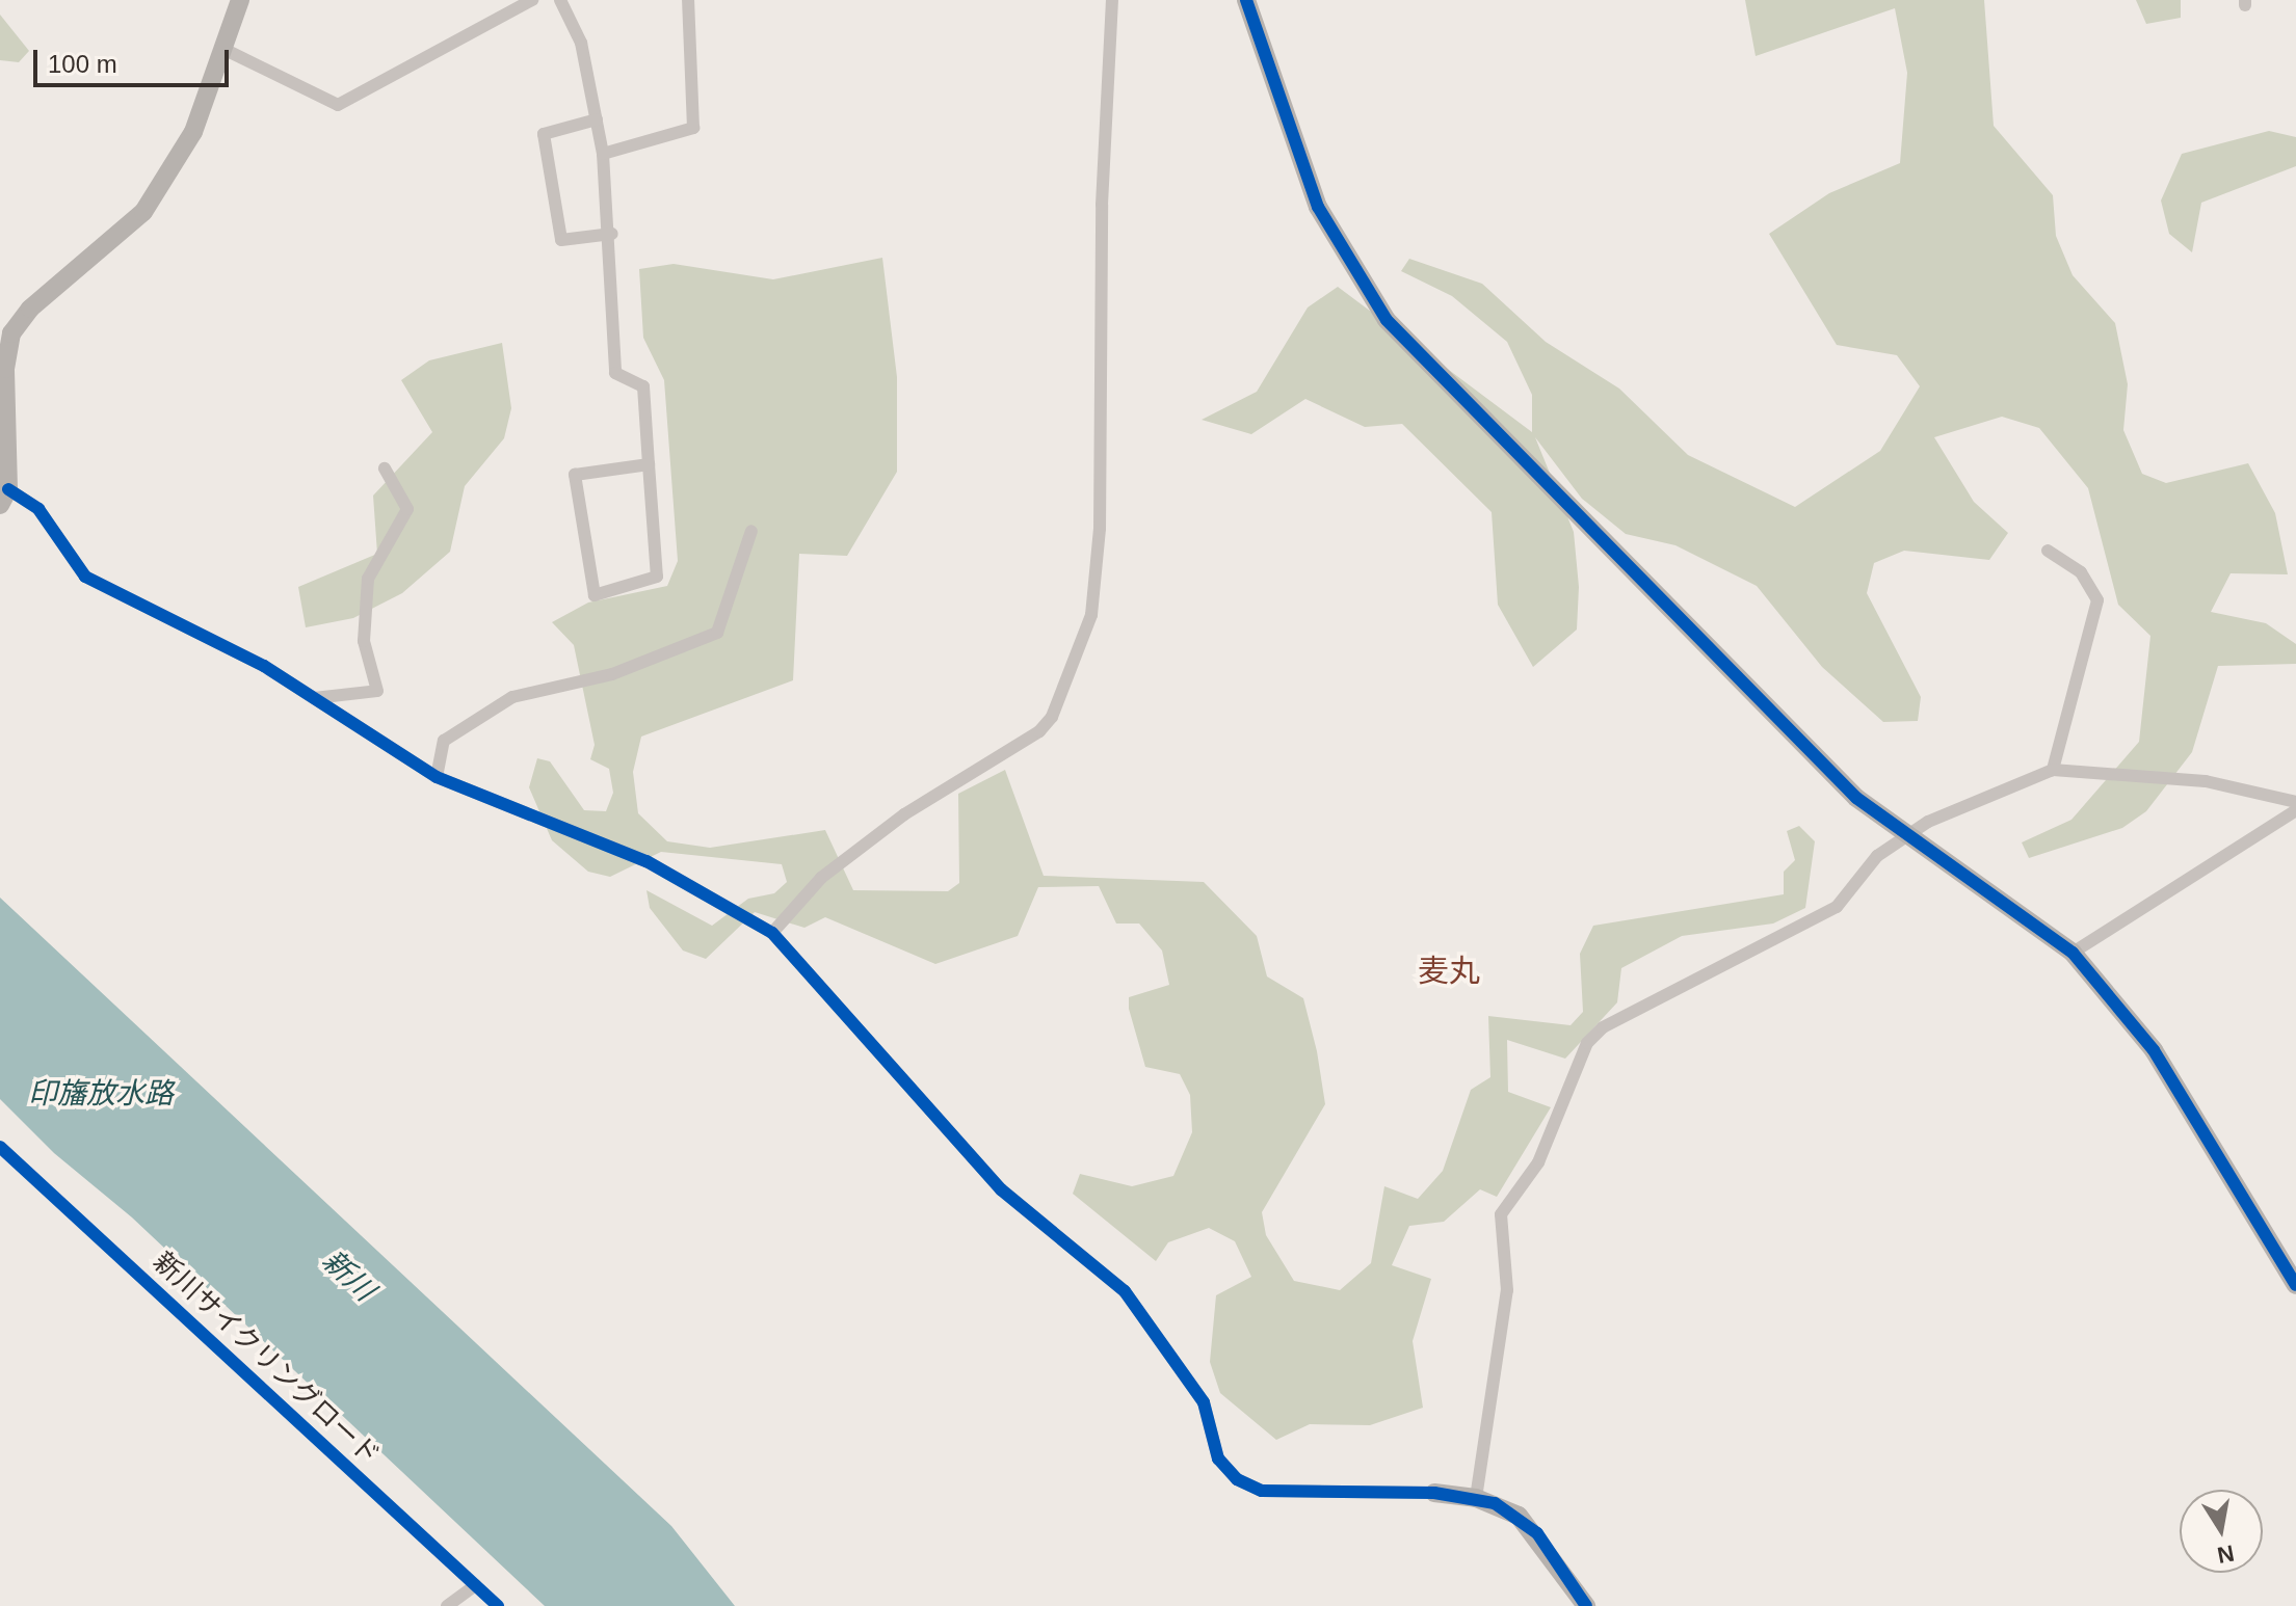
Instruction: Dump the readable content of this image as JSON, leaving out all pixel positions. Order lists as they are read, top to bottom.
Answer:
{
  "streets": {
    "cycle path": ["新川サイクリングロード"]
  },
  "districts": ["麦丸"],
  "water": ["印旛放水路", "新川"],
  "scale_bar": "100 m",
  "north": "bottom"
}
